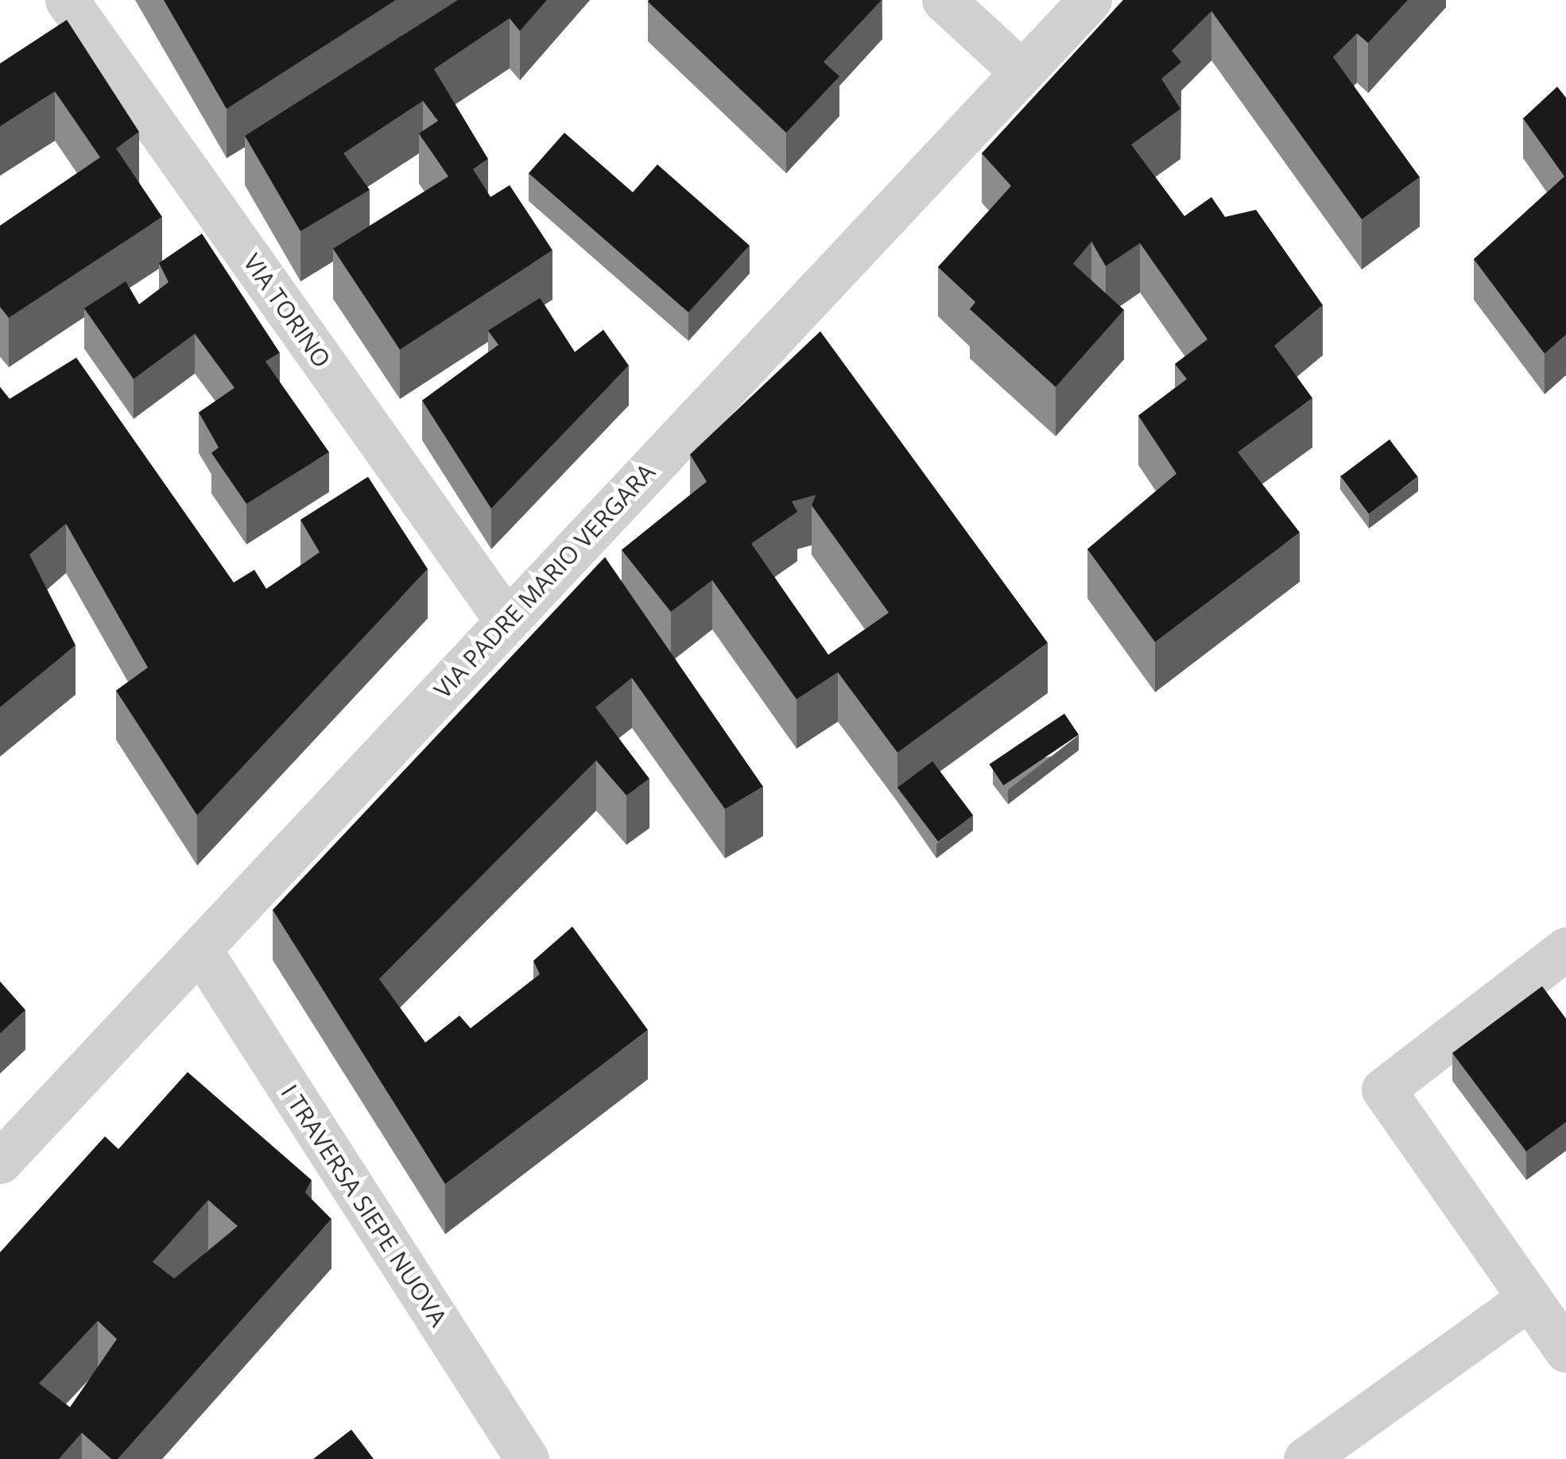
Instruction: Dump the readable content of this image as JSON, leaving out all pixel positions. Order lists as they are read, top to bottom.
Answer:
{
  "streets": {
    "street": ["VIA TORINO", "VIA PADRE MARIO VERGARA", "I TRAVERSA SIEPE NUOVA"]
  },
  "crossings": [
    ["VIA TORINO", "VIA PADRE MARIO VERGARA"],
    ["VIA PADRE MARIO VERGARA", "I TRAVERSA SIEPE NUOVA"]
  ]
}
